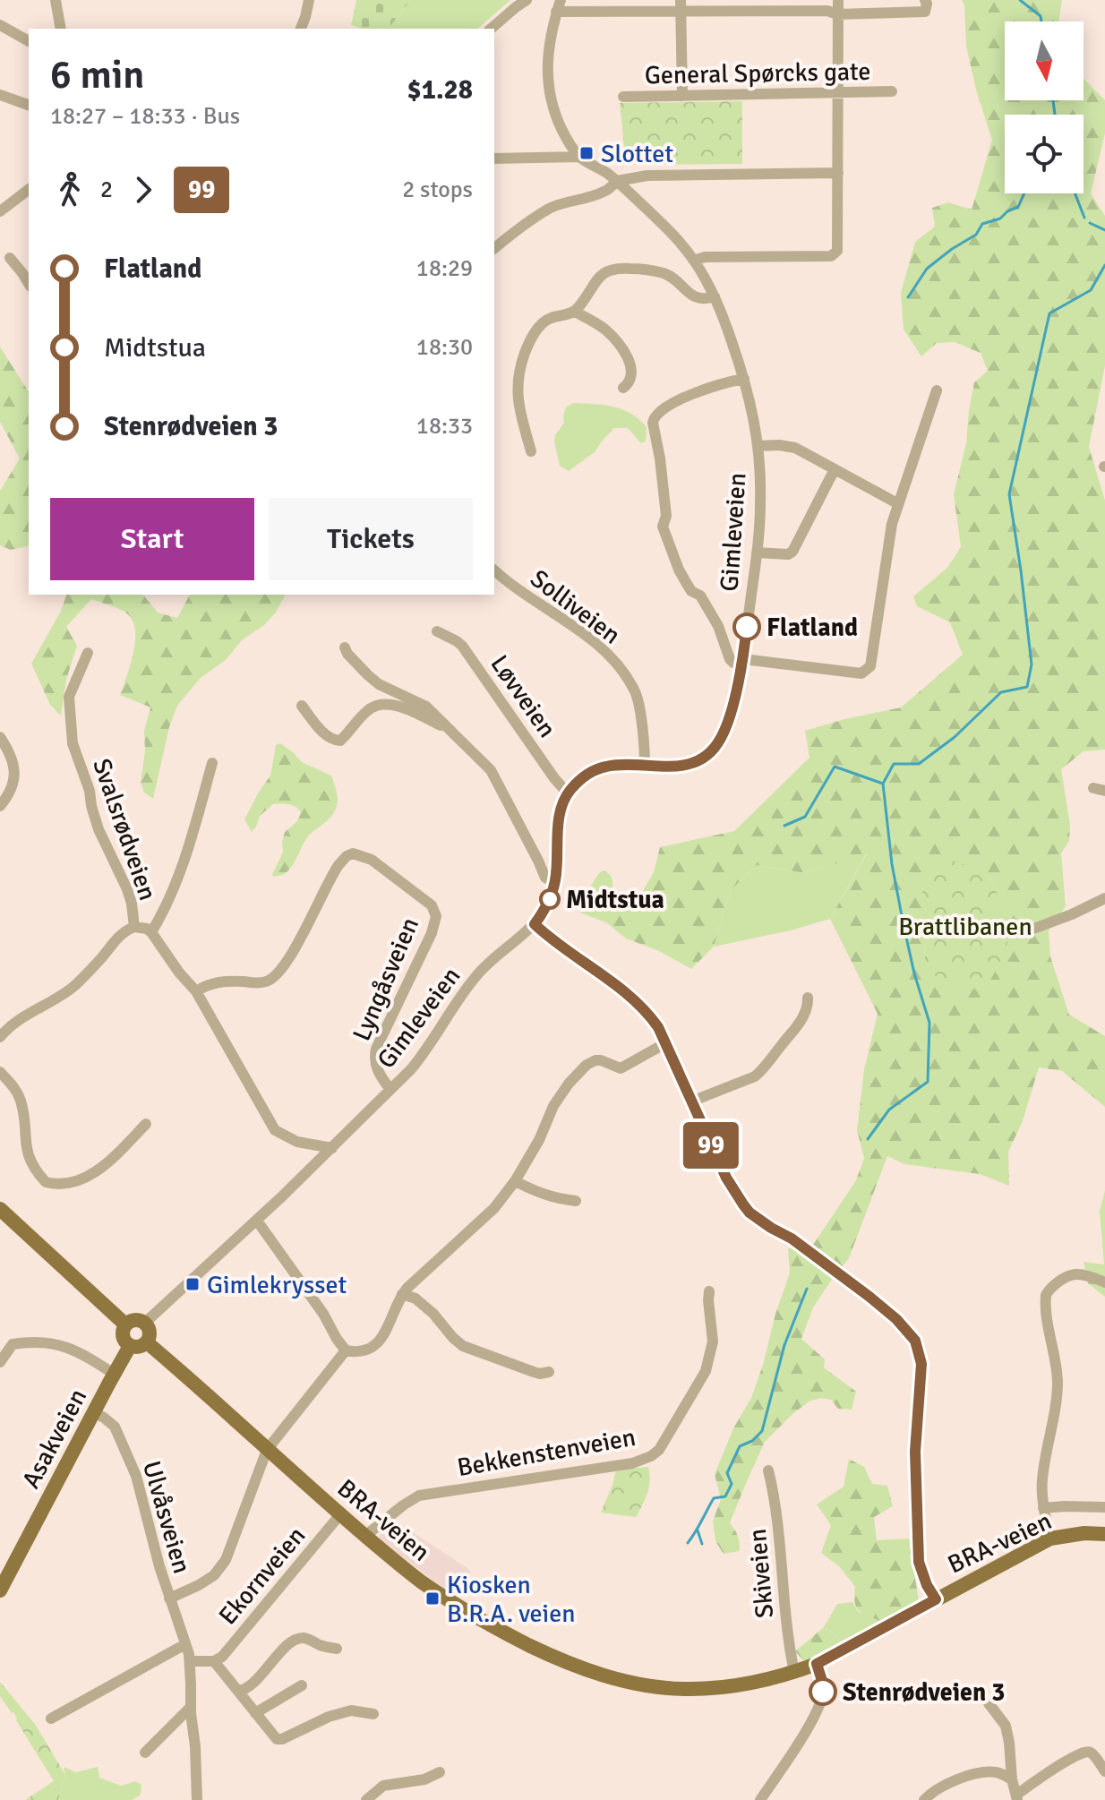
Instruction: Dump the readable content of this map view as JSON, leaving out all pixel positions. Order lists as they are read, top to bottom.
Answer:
{
  "streets": {
    "main road": ["Asakveien", "BRA-veien"],
    "street": [
      "General Spørcks gate",
      "Gimleveien",
      "Solliveien",
      "Løvveien",
      "Svalsrødveien",
      "Lyngåsveien",
      "Bekkenstenveien",
      "Ulvåsveien",
      "Skiveien",
      "Ekornveien"
    ]
  },
  "crossings": [
    ["Gimleveien", "Solliveien"],
    ["Gimleveien", "Løvveien"],
    ["Gimleveien", "Svalsrødveien"],
    ["Gimleveien", "Lyngåsveien"],
    ["Gimleveien", "Asakveien"],
    ["Gimleveien", "BRA-veien"],
    ["Svalsrødveien", "Lyngåsveien"],
    ["Asakveien", "Ulvåsveien"],
    ["Asakveien", "BRA-veien"],
    ["Bekkenstenveien", "BRA-veien"],
    ["Ulvåsveien", "Ekornveien"],
    ["BRA-veien", "Skiveien"],
    ["BRA-veien", "Ekornveien"]
  ],
  "parks": ["Brattlibanen"],
  "places": {
    "transit": ["Slottet", "Gimlekrysset", "Kiosken B.R.A. veien"],
    "other": ["Flatland", "Midtstua", "Stenrødveien 3"]
  },
  "lines": ["bus line 99"],
  "north": "bottom",
  "page": {
    "on_map": "99",
    "heading": ["6 min", "18:27 – 18:33 · Bus", "$1.28"],
    "legs": ["2", "99", "2 stops"],
    "list": [
      {
        "name": "Flatland",
        "value": "18:29"
      },
      {
        "name": "Midtstua",
        "value": "18:30"
      },
      {
        "name": "Stenrødveien 3",
        "value": "18:33"
      }
    ],
    "buttons": ["Start", "Tickets"]
  }
}
